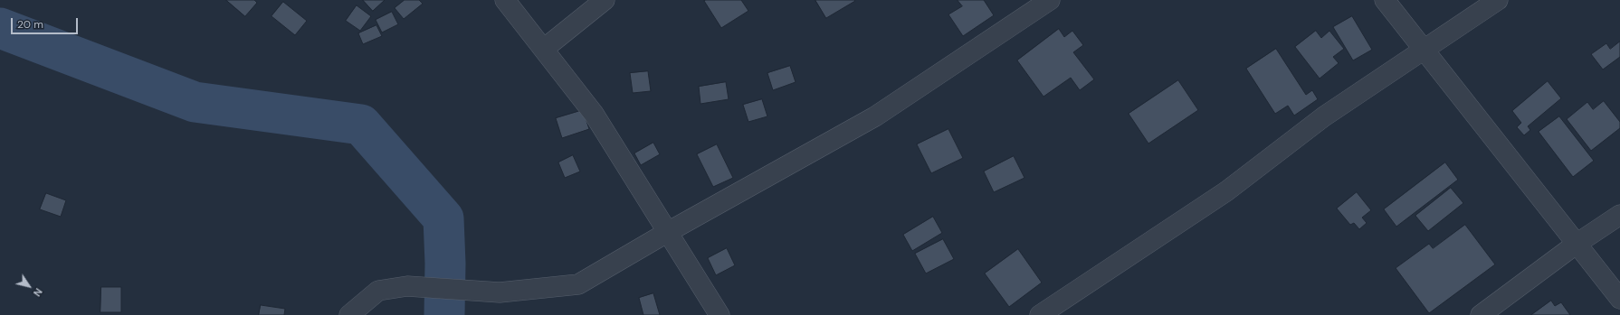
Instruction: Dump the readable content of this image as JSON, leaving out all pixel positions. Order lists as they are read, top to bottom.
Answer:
{
  "scale_bar": "20 m",
  "north": "bottom right"
}
